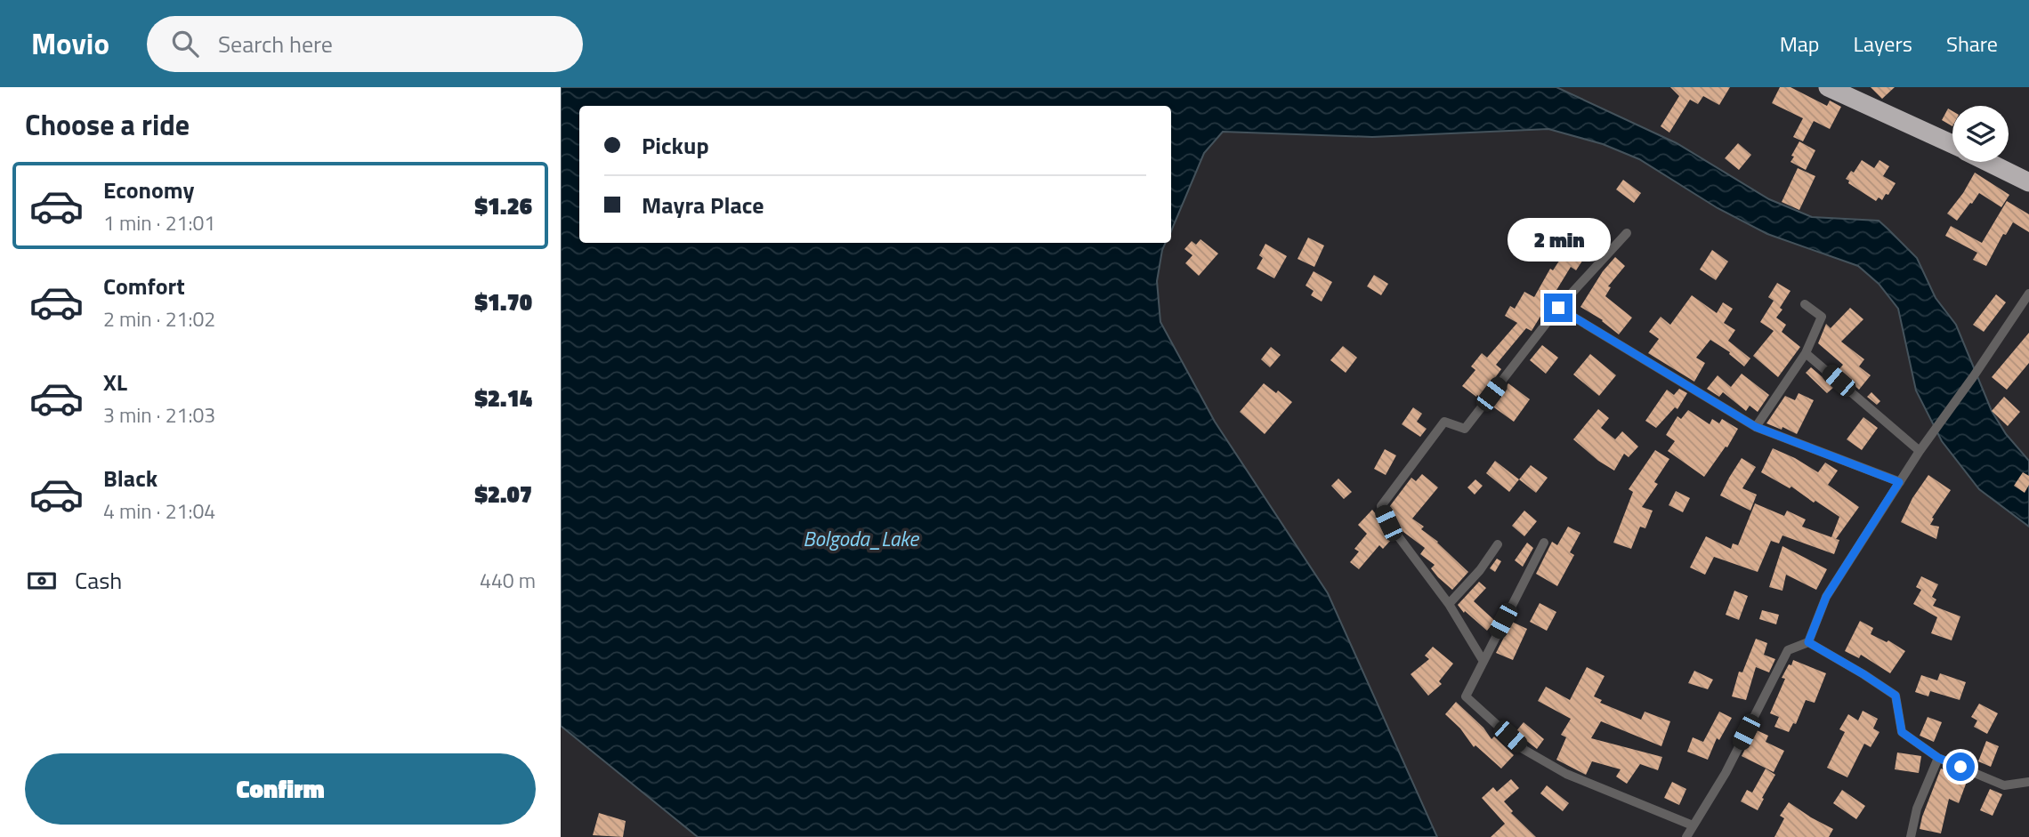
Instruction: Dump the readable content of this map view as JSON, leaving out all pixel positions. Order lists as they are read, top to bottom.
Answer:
{
  "water": ["Bolgoda_Lake"],
  "page": {
    "header": "Movio",
    "search": "Search here",
    "nav": ["Map", "Layers", "Share"],
    "heading": "Choose a ride",
    "banner": ["Pickup", "Mayra Place"],
    "list": [
      {
        "name": "Economy",
        "note": "1 min · 21:01",
        "value": "$1.26"
      },
      {
        "name": "Comfort",
        "note": "2 min · 21:02",
        "value": "$1.70"
      },
      {
        "name": "XL",
        "note": "3 min · 21:03",
        "value": "$2.14"
      },
      {
        "name": "Black",
        "note": "4 min · 21:04",
        "value": "$2.07"
      }
    ],
    "bubble": "2 min",
    "pay": ["Cash", "440 m"],
    "buttons": "Confirm"
  }
}
